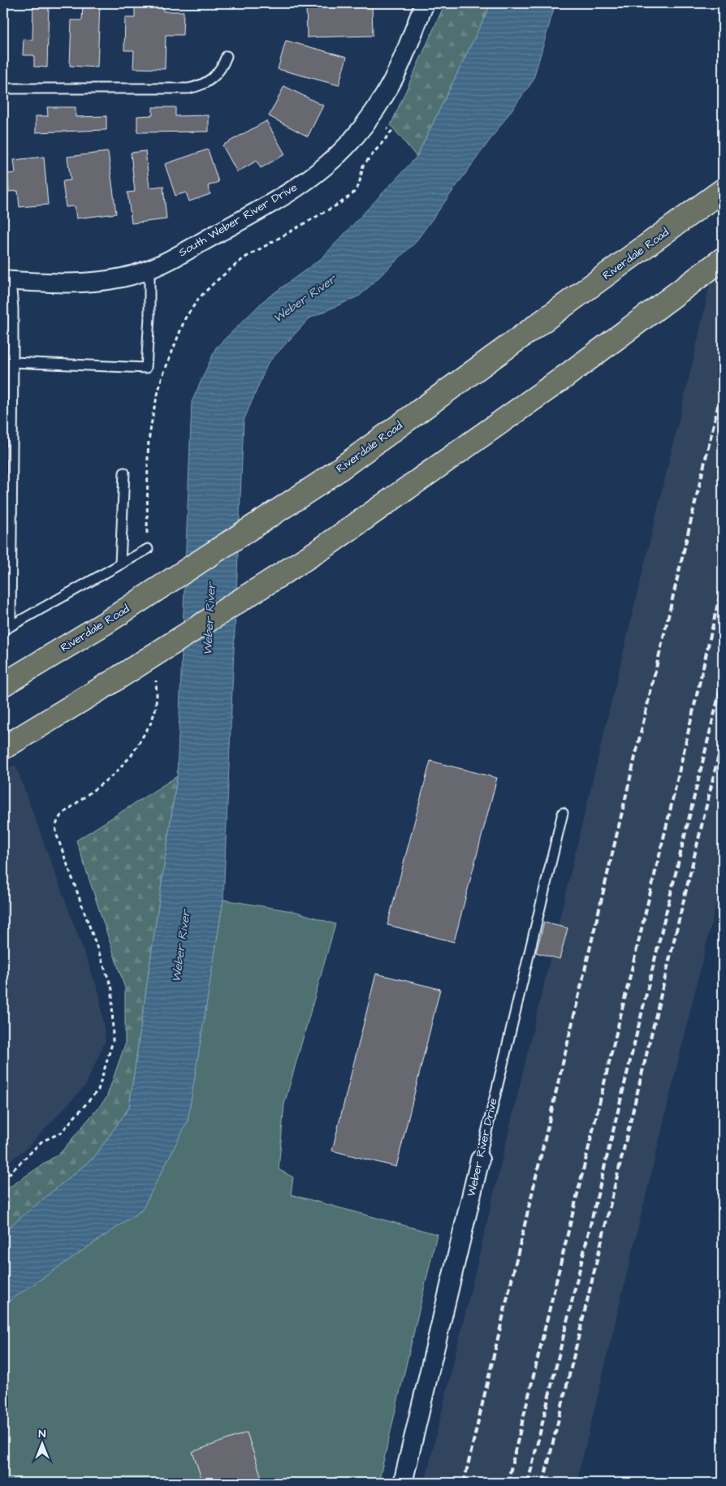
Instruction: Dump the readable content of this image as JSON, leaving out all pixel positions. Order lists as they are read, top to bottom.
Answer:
{
  "streets": {
    "main road": ["Riverdale Road"],
    "street": ["South Weber River Drive", "Weber River Drive"]
  },
  "water": ["Weber River"],
  "north": "top"
}
